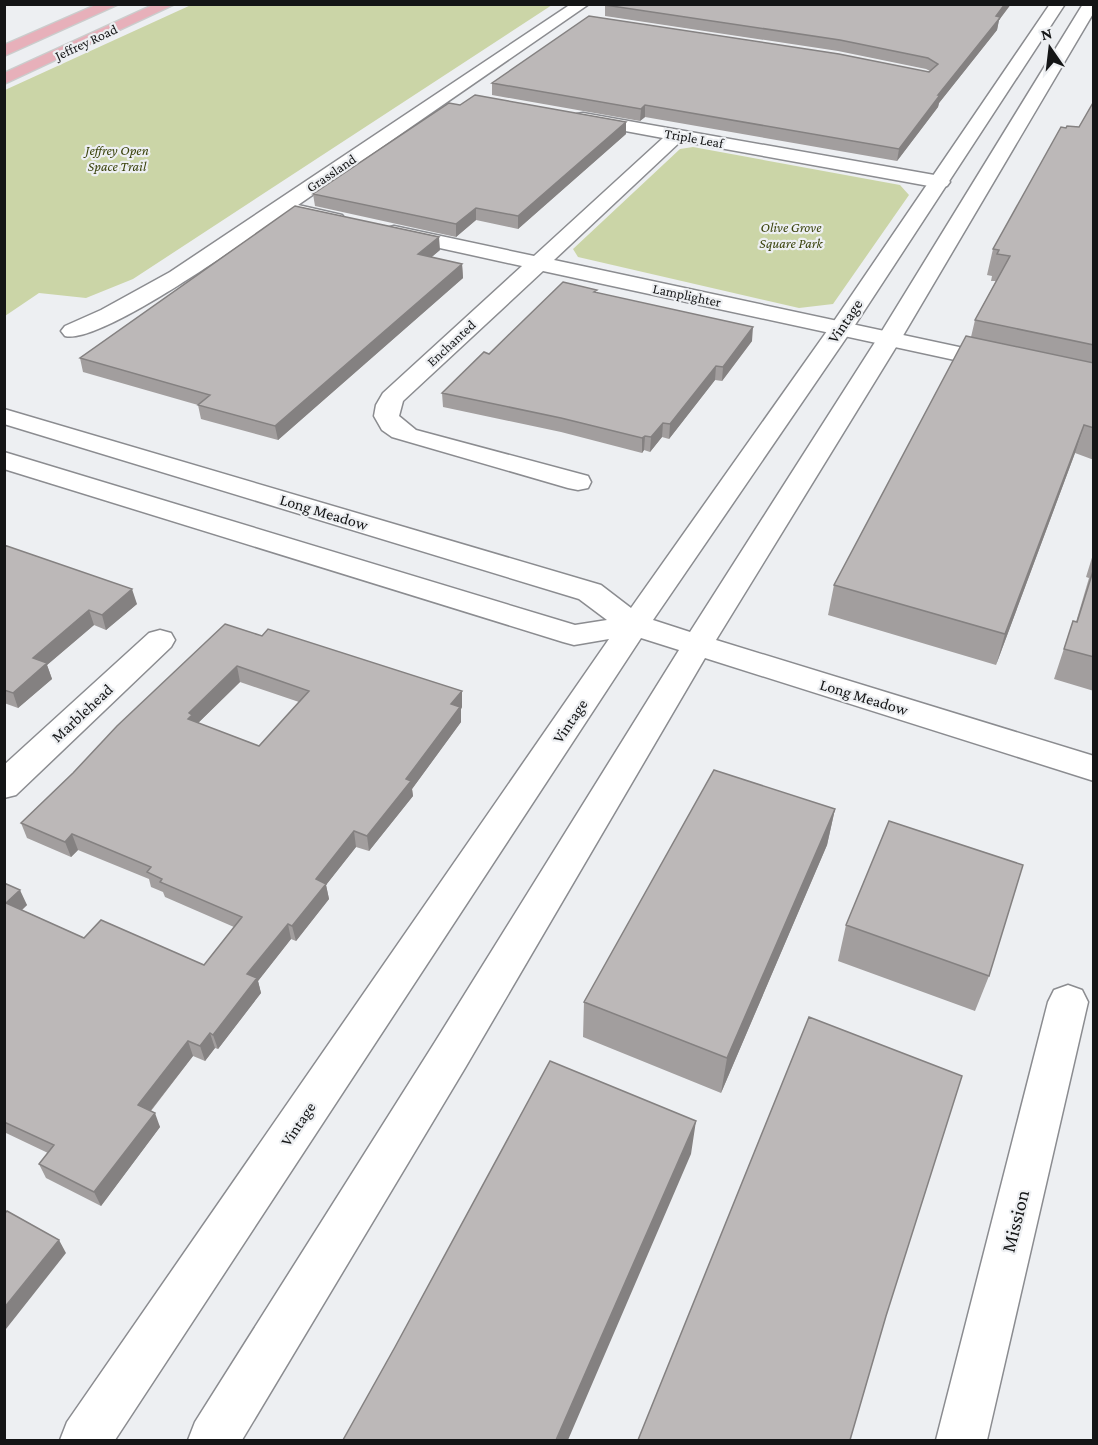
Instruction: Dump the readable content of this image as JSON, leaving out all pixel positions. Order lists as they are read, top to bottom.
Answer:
{
  "streets": {
    "main road": ["Jeffrey Road"],
    "street": [
      "Triple Leaf",
      "Grassland",
      "Lamplighter",
      "Vintage",
      "Enchanted",
      "Long Meadow",
      "Marblehead",
      "Mission"
    ]
  },
  "crossings": [
    ["Triple Leaf", "Vintage"],
    ["Triple Leaf", "Enchanted"],
    ["Lamplighter", "Vintage"],
    ["Lamplighter", "Enchanted"],
    ["Vintage", "Long Meadow"]
  ],
  "parks": ["Jeffrey Open Space Trail", "Olive Grove Square Park"],
  "north": "top"
}
